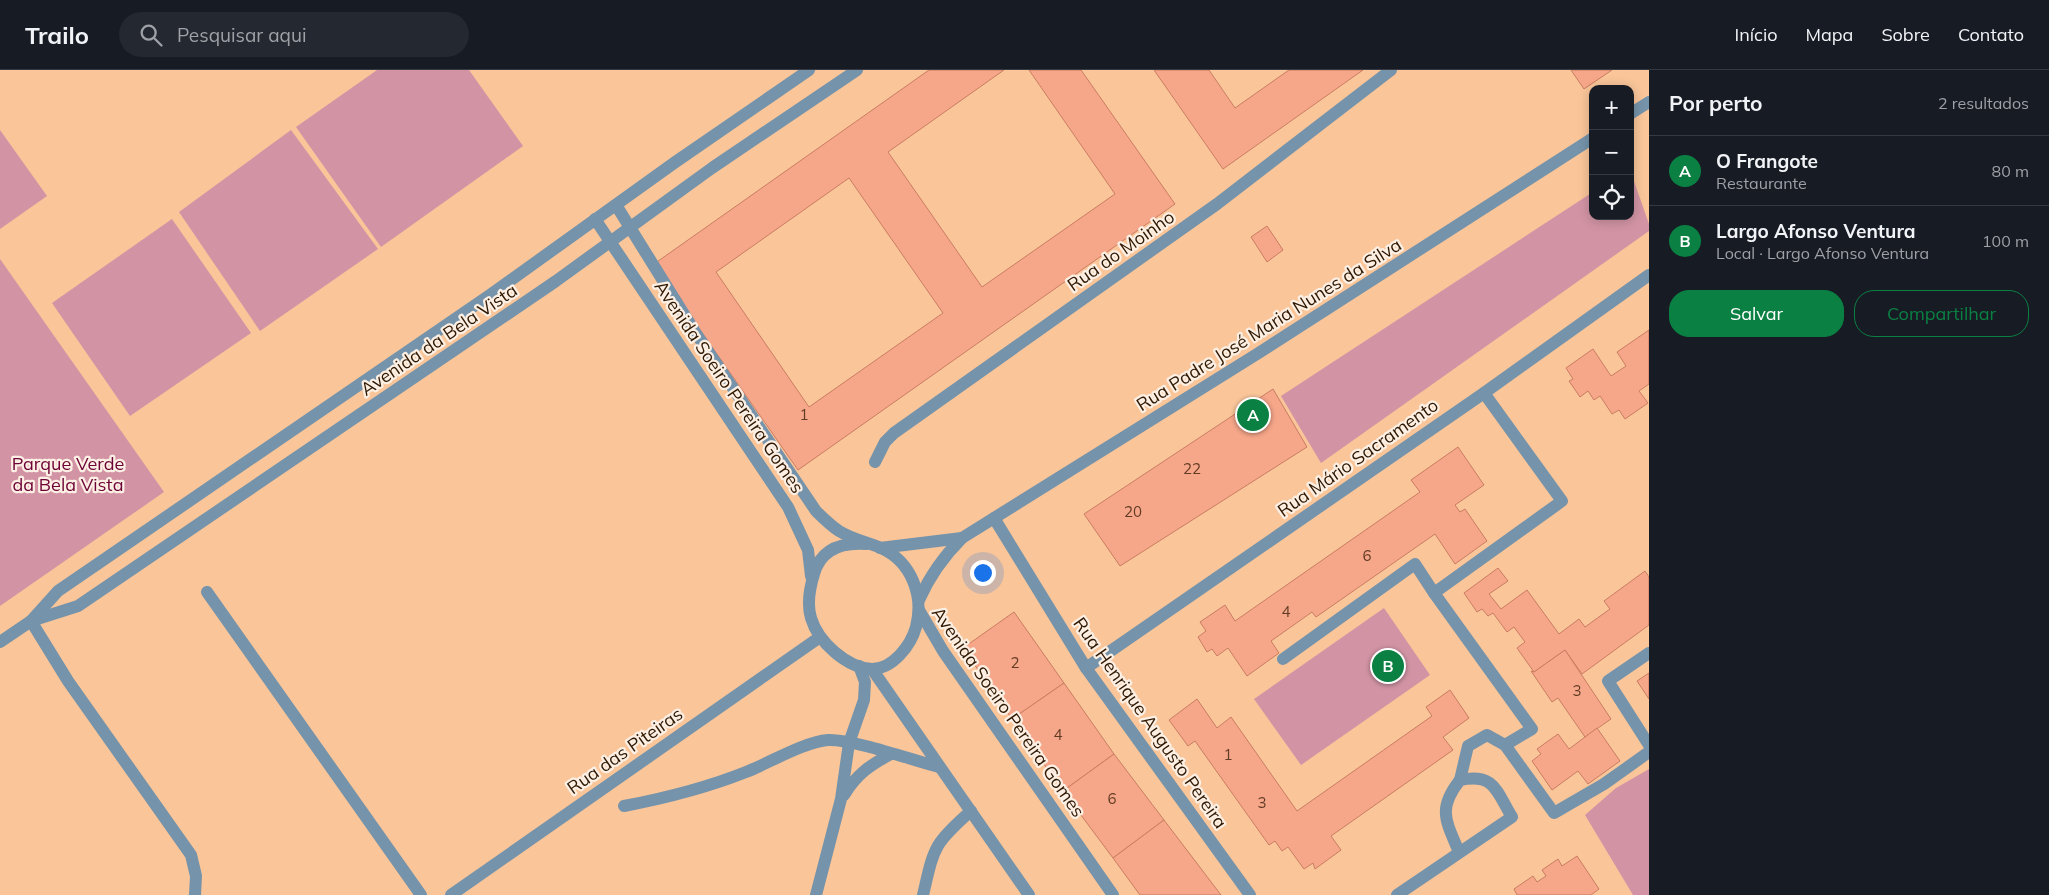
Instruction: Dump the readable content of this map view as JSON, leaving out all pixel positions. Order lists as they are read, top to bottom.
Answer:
{
  "streets": {
    "street": [
      "Rua do Moinho",
      "Rua Padre José Maria Nunes da Silva",
      "Avenida da Bela Vista",
      "Avenida Soeiro Pereira Gomes",
      "Rua Mário Sacramento",
      "Rua Henrique Augusto Pereira",
      "Rua das Piteiras"
    ]
  },
  "crossings": [
    ["Rua Padre José Maria Nunes da Silva", "Avenida Soeiro Pereira Gomes"],
    ["Rua Padre José Maria Nunes da Silva", "Rua Henrique Augusto Pereira"],
    ["Rua Padre José Maria Nunes da Silva", "Rua das Piteiras"],
    ["Avenida da Bela Vista", "Avenida Soeiro Pereira Gomes"],
    ["Avenida Soeiro Pereira Gomes", "Rua das Piteiras"],
    ["Rua Mário Sacramento", "Rua Henrique Augusto Pereira"]
  ],
  "parks": ["Parque Verde da Bela Vista"],
  "house_numbers": [
    "1",
    "22",
    "20",
    "6",
    "4",
    "2",
    "3",
    "4",
    "1",
    "6",
    "3"
  ],
  "page": {
    "header": "Trailo",
    "search": "Pesquisar aqui",
    "nav": [
      "Início",
      "Mapa",
      "Sobre",
      "Contato"
    ],
    "heading": ["Por perto", "2 resultados"],
    "map_buttons": ["+", "−"],
    "list": [
      {
        "mark": "A",
        "name": "O Frangote",
        "note": "Restaurante",
        "value": "80 m"
      },
      {
        "mark": "B",
        "name": "Largo Afonso Ventura",
        "note": "Local · Largo Afonso Ventura",
        "value": "100 m"
      }
    ],
    "buttons": ["Salvar", "Compartilhar"],
    "pins": ["A", "B"]
  }
}
